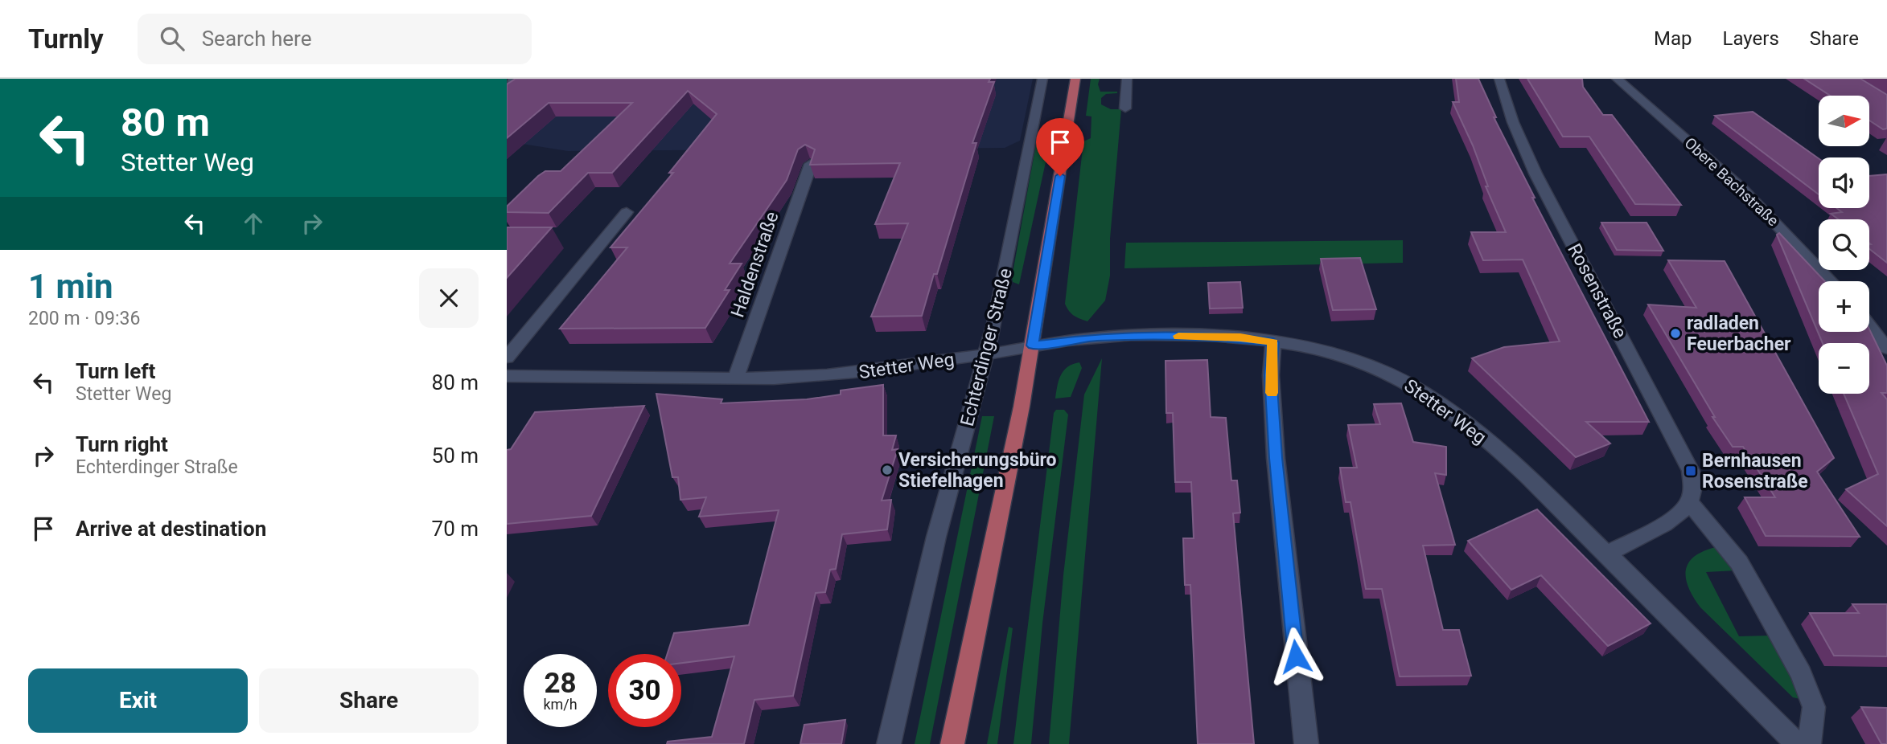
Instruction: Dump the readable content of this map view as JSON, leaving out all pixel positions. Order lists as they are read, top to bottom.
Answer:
{
  "streets": {
    "main road": ["Echterdinger Straße"],
    "street": [
      "Obere Bachstraße",
      "Haldenstraße",
      "Rosenstraße",
      "Stetter Weg"
    ]
  },
  "crossings": [
    ["Haldenstraße", "Stetter Weg"],
    ["Echterdinger Straße", "Stetter Weg"]
  ],
  "places": {
    "other": ["radladen Feuerbacher", "Versicherungsbüro Stiefelhagen"],
    "transit": ["Bernhausen Rosenstraße"]
  },
  "north": "right",
  "page": {
    "header": "Turnly",
    "search": "Search here",
    "nav": ["Map", "Layers", "Share"],
    "turn": ["80 m", "Stetter Weg"],
    "map_buttons": ["+", "−"],
    "heading": ["1 min", "200 m · 09:36"],
    "list": [
      {
        "name": "Turn left",
        "note": "Stetter Weg",
        "value": "80 m"
      },
      {
        "name": "Turn right",
        "note": "Echterdinger Straße",
        "value": "50 m"
      },
      {
        "name": "Arrive at destination",
        "value": "70 m"
      }
    ],
    "speed": "28 km/h",
    "limit": "30",
    "buttons": ["Exit", "Share"]
  }
}
